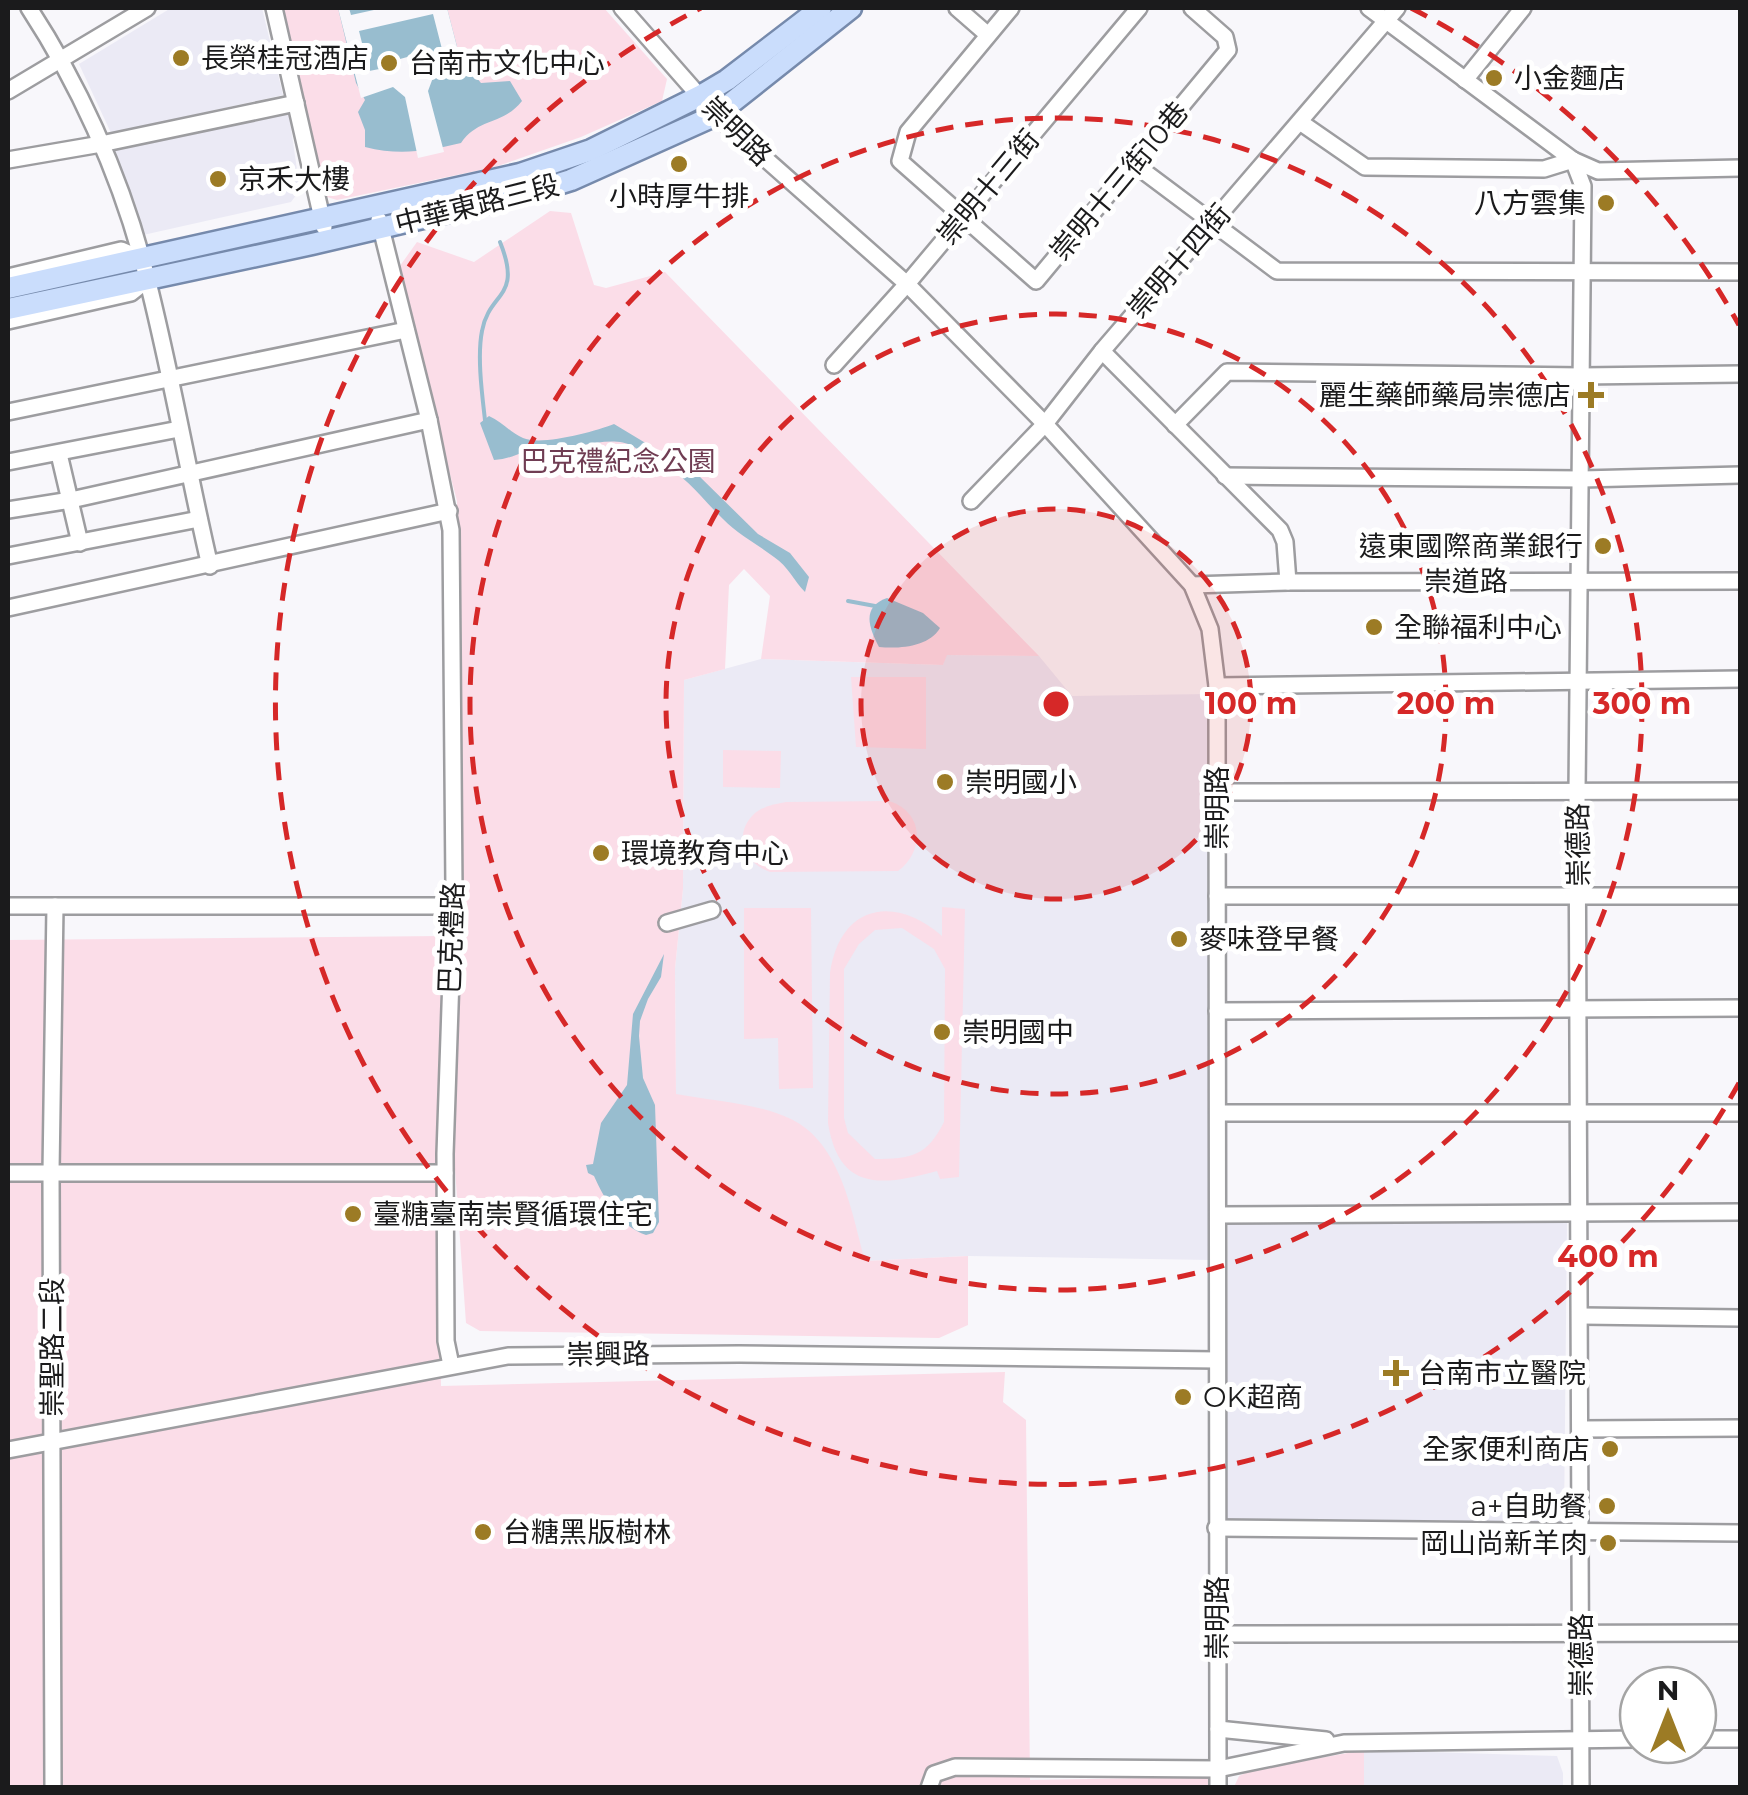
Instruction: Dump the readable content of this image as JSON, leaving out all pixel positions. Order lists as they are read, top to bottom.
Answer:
{
  "streets": {
    "main road": ["中華東路三段"],
    "street": [
      "崇明路",
      "崇明十三街10巷",
      "崇明十三街",
      "崇明十四街",
      "崇道路",
      "崇德路",
      "巴克禮路",
      "崇聖路二段",
      "崇興路"
    ]
  },
  "crossings": [
    ["崇明路", "崇明十三街"],
    ["崇明路", "中華東路三段"],
    ["崇明路", "崇明十四街"],
    ["崇明路", "崇道路"],
    ["崇明路", "崇興路"],
    ["崇明十三街10巷", "崇明十三街"],
    ["中華東路三段", "巴克禮路"],
    ["崇道路", "崇德路"],
    ["巴克禮路", "崇興路"],
    ["崇聖路二段", "崇興路"]
  ],
  "parks": ["巴克禮紀念公園"],
  "places": {
    "other": [
      "長榮桂冠酒店",
      "台南市文化中心",
      "小金麵店",
      "小時厚牛排",
      "京禾大樓",
      "八方雲集",
      "遠東國際商業銀行",
      "全聯福利中心",
      "崇明國小",
      "環境教育中心",
      "麥味登早餐",
      "崇明國中",
      "臺糖臺南崇賢循環住宅",
      "OK超商",
      "全家便利商店",
      "a+自助餐",
      "台糖黑版樹林",
      "岡山尚新羊肉"
    ],
    "health": ["麗生藥師藥局崇德店", "台南市立醫院"]
  },
  "north": "top",
  "rings": [
    "100 m",
    "200 m",
    "300 m",
    "400 m"
  ]
}
